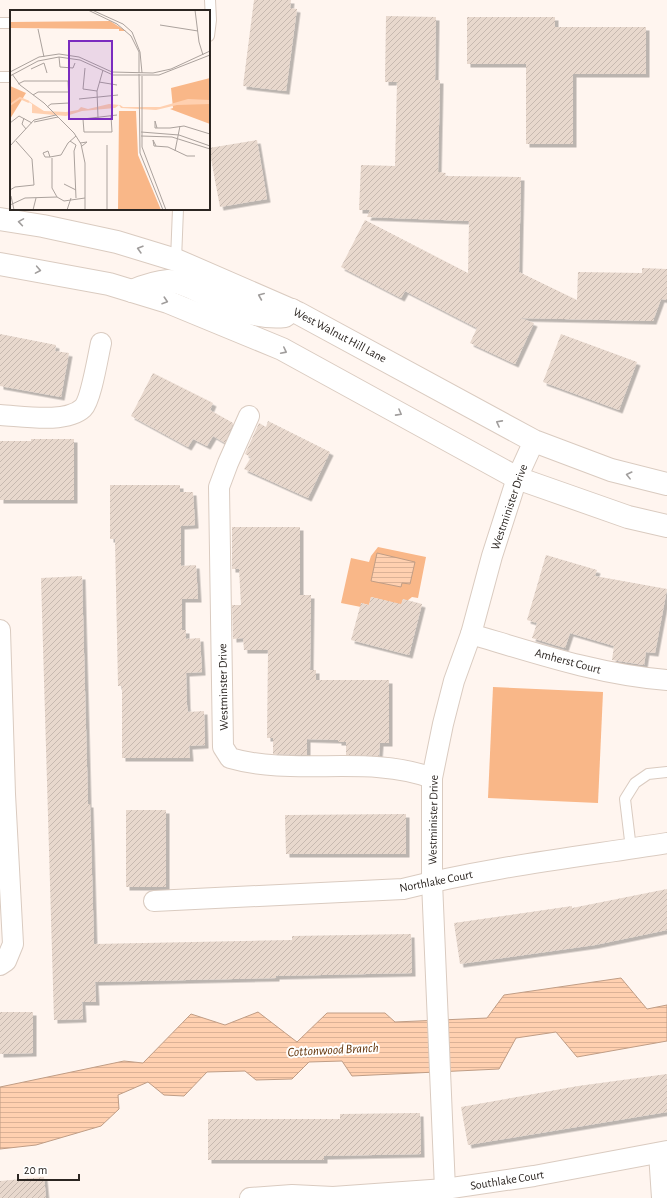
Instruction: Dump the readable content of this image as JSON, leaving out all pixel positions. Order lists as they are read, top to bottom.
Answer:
{
  "streets": {
    "main road": ["West Walnut Hill Lane"],
    "street": [
      "Westminister Drive",
      "Amherst Court",
      "Westminster Drive",
      "Northlake Court",
      "Southlake Court"
    ]
  },
  "crossings": [
    ["West Walnut Hill Lane", "Westminister Drive"],
    ["Westminister Drive", "Amherst Court"],
    ["Westminister Drive", "Westminster Drive"],
    ["Westminister Drive", "Northlake Court"],
    ["Westminister Drive", "Southlake Court"]
  ],
  "water": ["Cottonwood Branch"],
  "scale_bar": "20 m"
}
